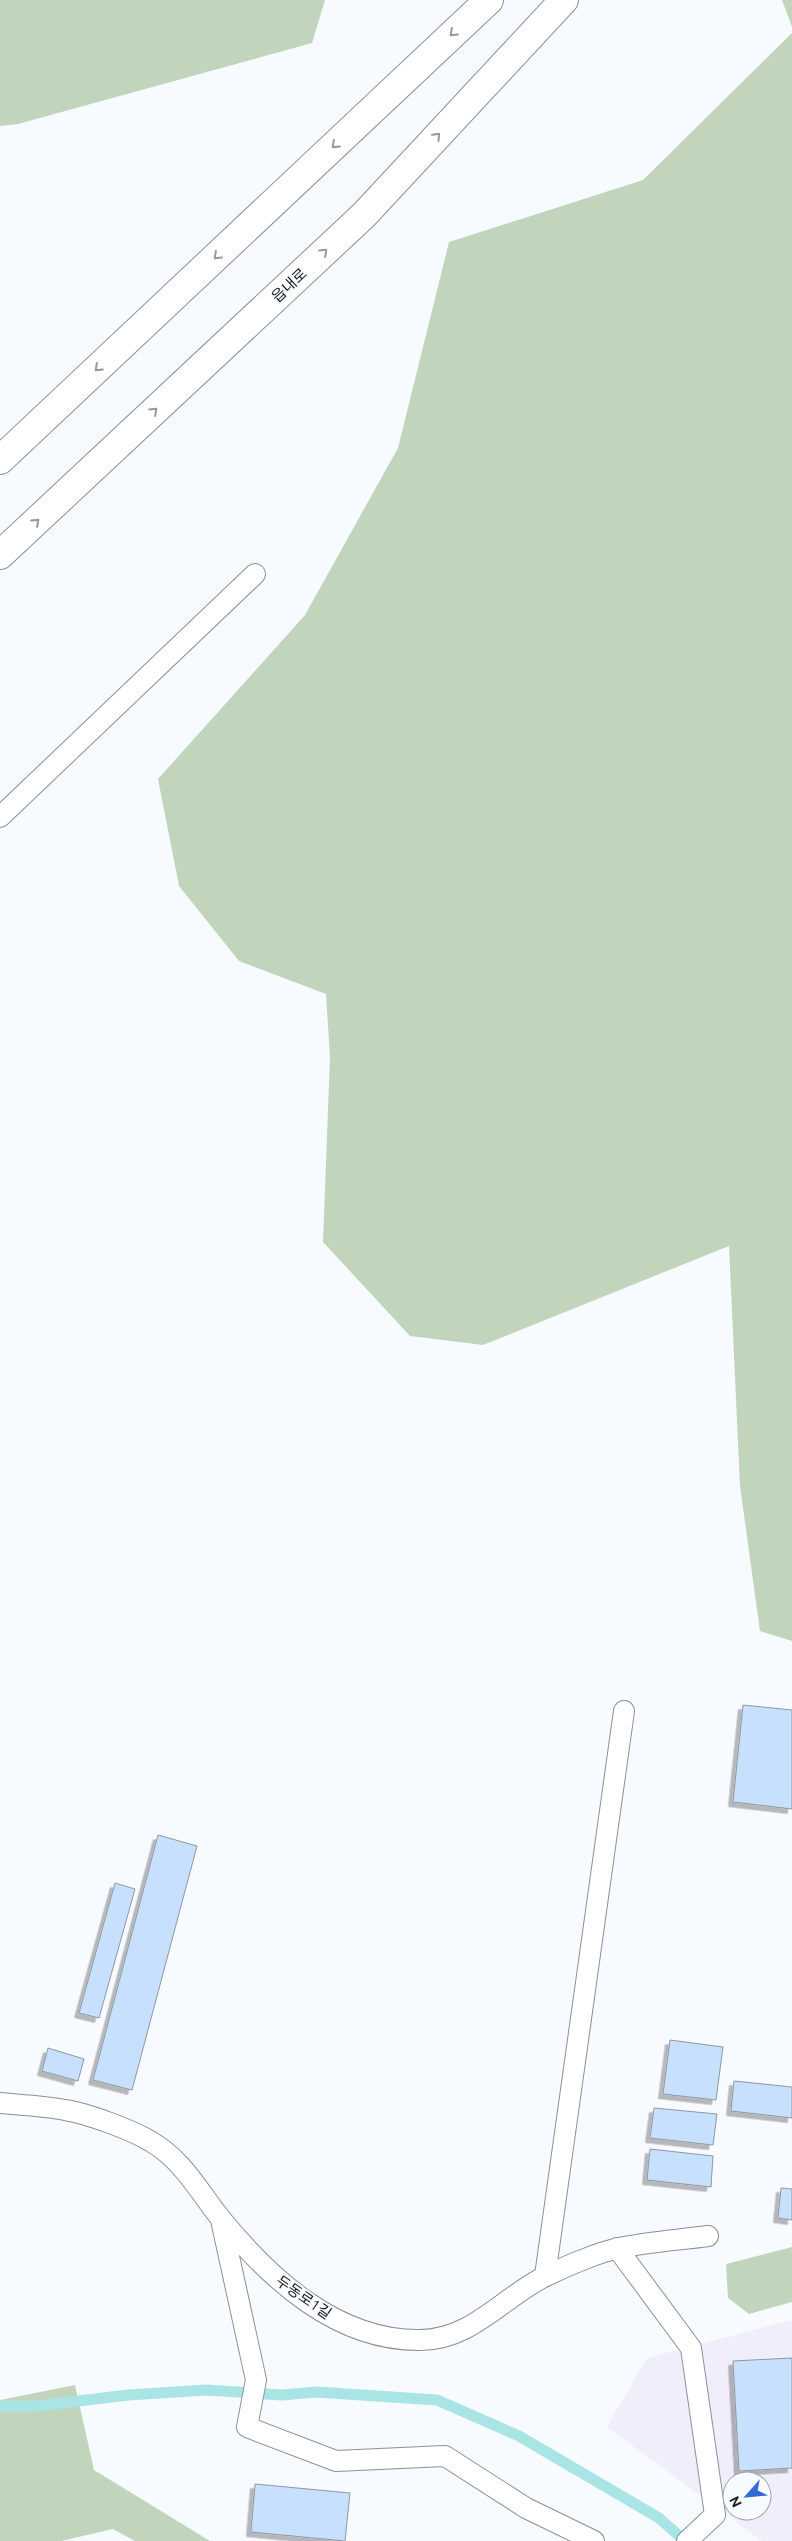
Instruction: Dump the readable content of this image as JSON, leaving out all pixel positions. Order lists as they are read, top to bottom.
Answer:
{
  "streets": {
    "street": ["읍내로"],
    "lane": ["두동로1길"]
  },
  "north": "bottom left"
}
